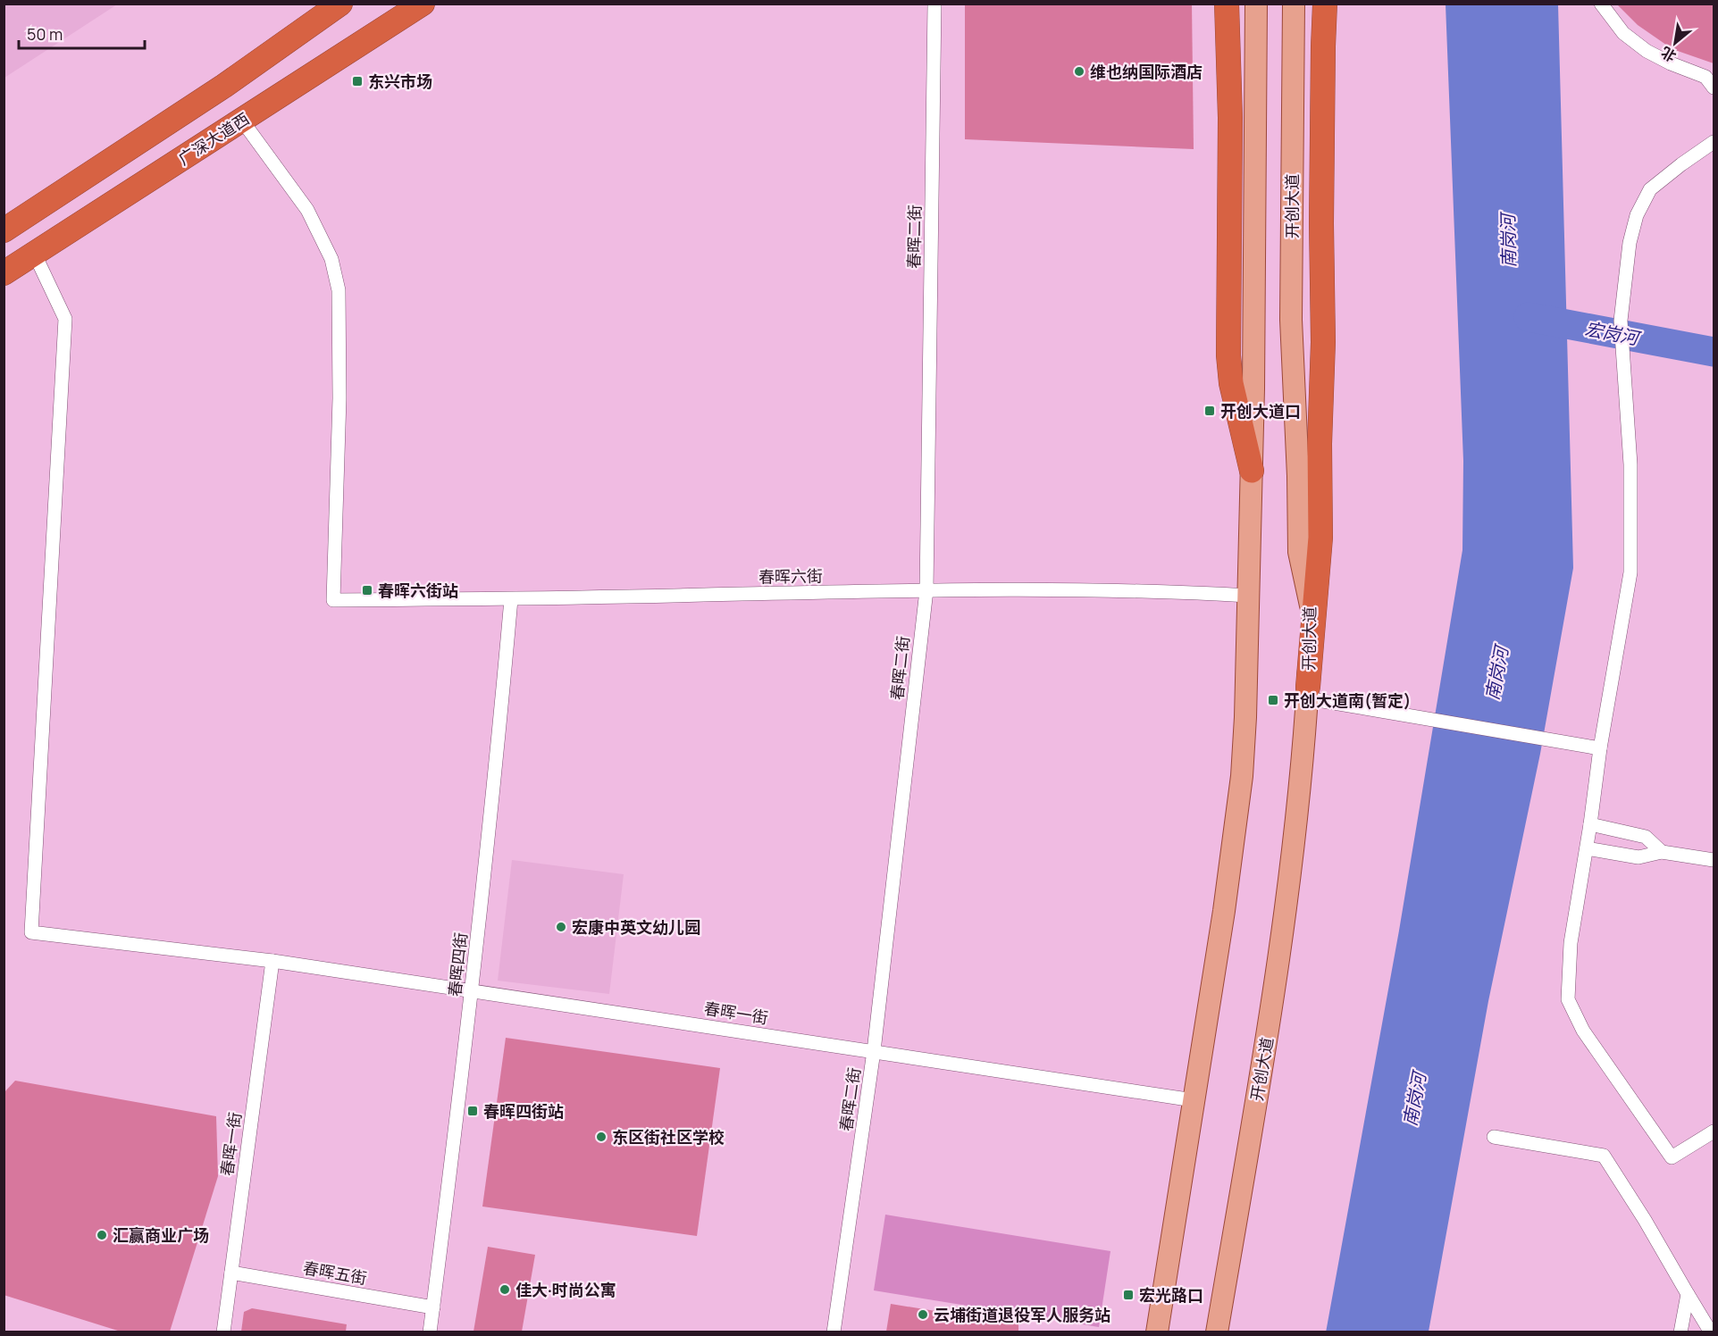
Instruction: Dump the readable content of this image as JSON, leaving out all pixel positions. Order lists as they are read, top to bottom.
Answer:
{
  "streets": {
    "highway": ["广深大道西"],
    "main road": ["开创大道"],
    "street": [
      "春晖二街",
      "春晖六街",
      "春晖四街",
      "春晖一街",
      "春晖五街"
    ]
  },
  "crossings": [
    ["广深大道西", "春晖六街"],
    ["广深大道西", "春晖一街"],
    ["春晖二街", "春晖六街"],
    ["春晖二街", "春晖一街"],
    ["春晖六街", "春晖四街"],
    ["春晖四街", "春晖一街"],
    ["春晖四街", "春晖五街"],
    ["春晖一街", "春晖五街"]
  ],
  "water": ["南岗河", "宏岗河"],
  "places": {
    "other": [
      "维也纳国际酒店",
      "宏康中英文幼儿园",
      "东区街社区学校",
      "汇赢商业广场",
      "佳大·时尚公寓",
      "云埔街道退役军人服务站"
    ],
    "transit": [
      "东兴市场",
      "开创大道口",
      "春晖六街站",
      "开创大道南(暂定)",
      "春晖四街站",
      "宏光路口"
    ]
  },
  "scale_bar": "50 m",
  "north": "bottom left"
}
